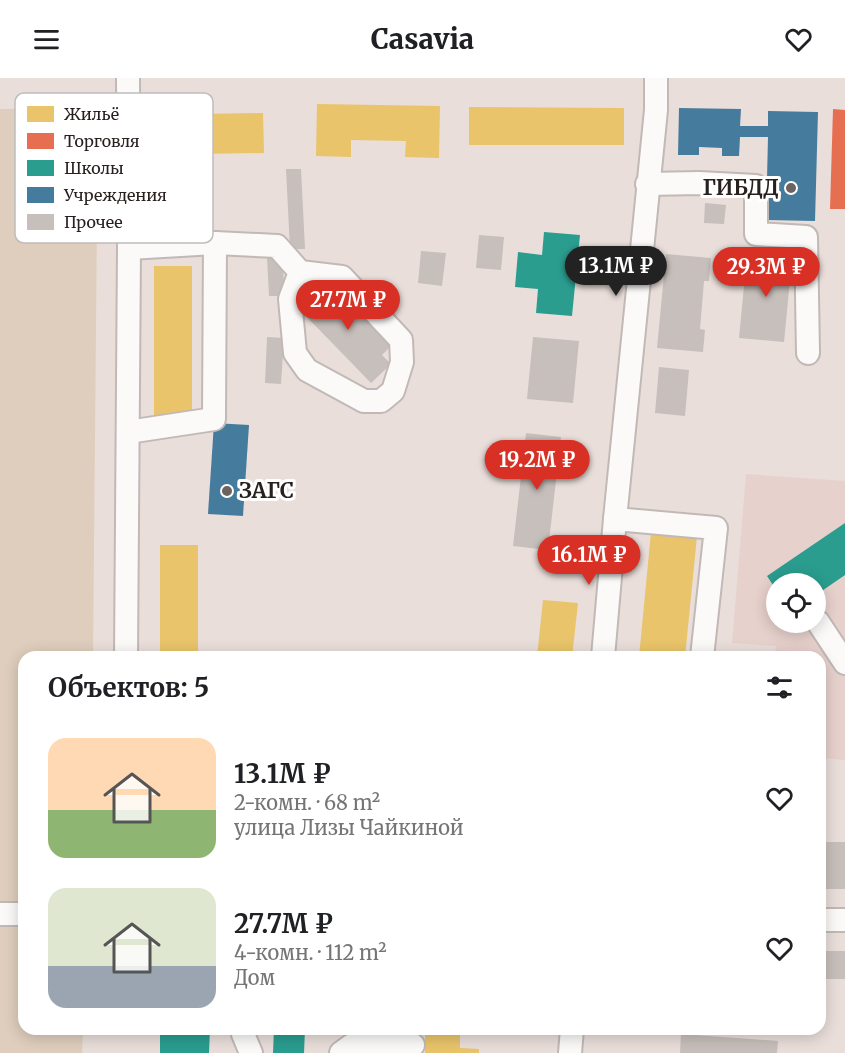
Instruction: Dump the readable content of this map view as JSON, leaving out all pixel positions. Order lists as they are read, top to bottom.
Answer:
{
  "places": ["ГИБДД", "ЗАГС"],
  "legend": [
    "Жильё",
    "Торговля",
    "Школы",
    "Учреждения",
    "Прочее"
  ],
  "page": {
    "header": "Casavia",
    "price": [
      "13.1M ₽",
      "29.3M ₽",
      "27.7M ₽",
      "19.2M ₽",
      "16.1M ₽"
    ],
    "heading": "Объектов: 5",
    "list": [
      {
        "name": "13.1M ₽",
        "note": "2-комн. · 68 m² · улица Лизы Чайкиной"
      },
      {
        "name": "27.7M ₽",
        "note": "4-комн. · 112 m² · Дом"
      }
    ]
  }
}
